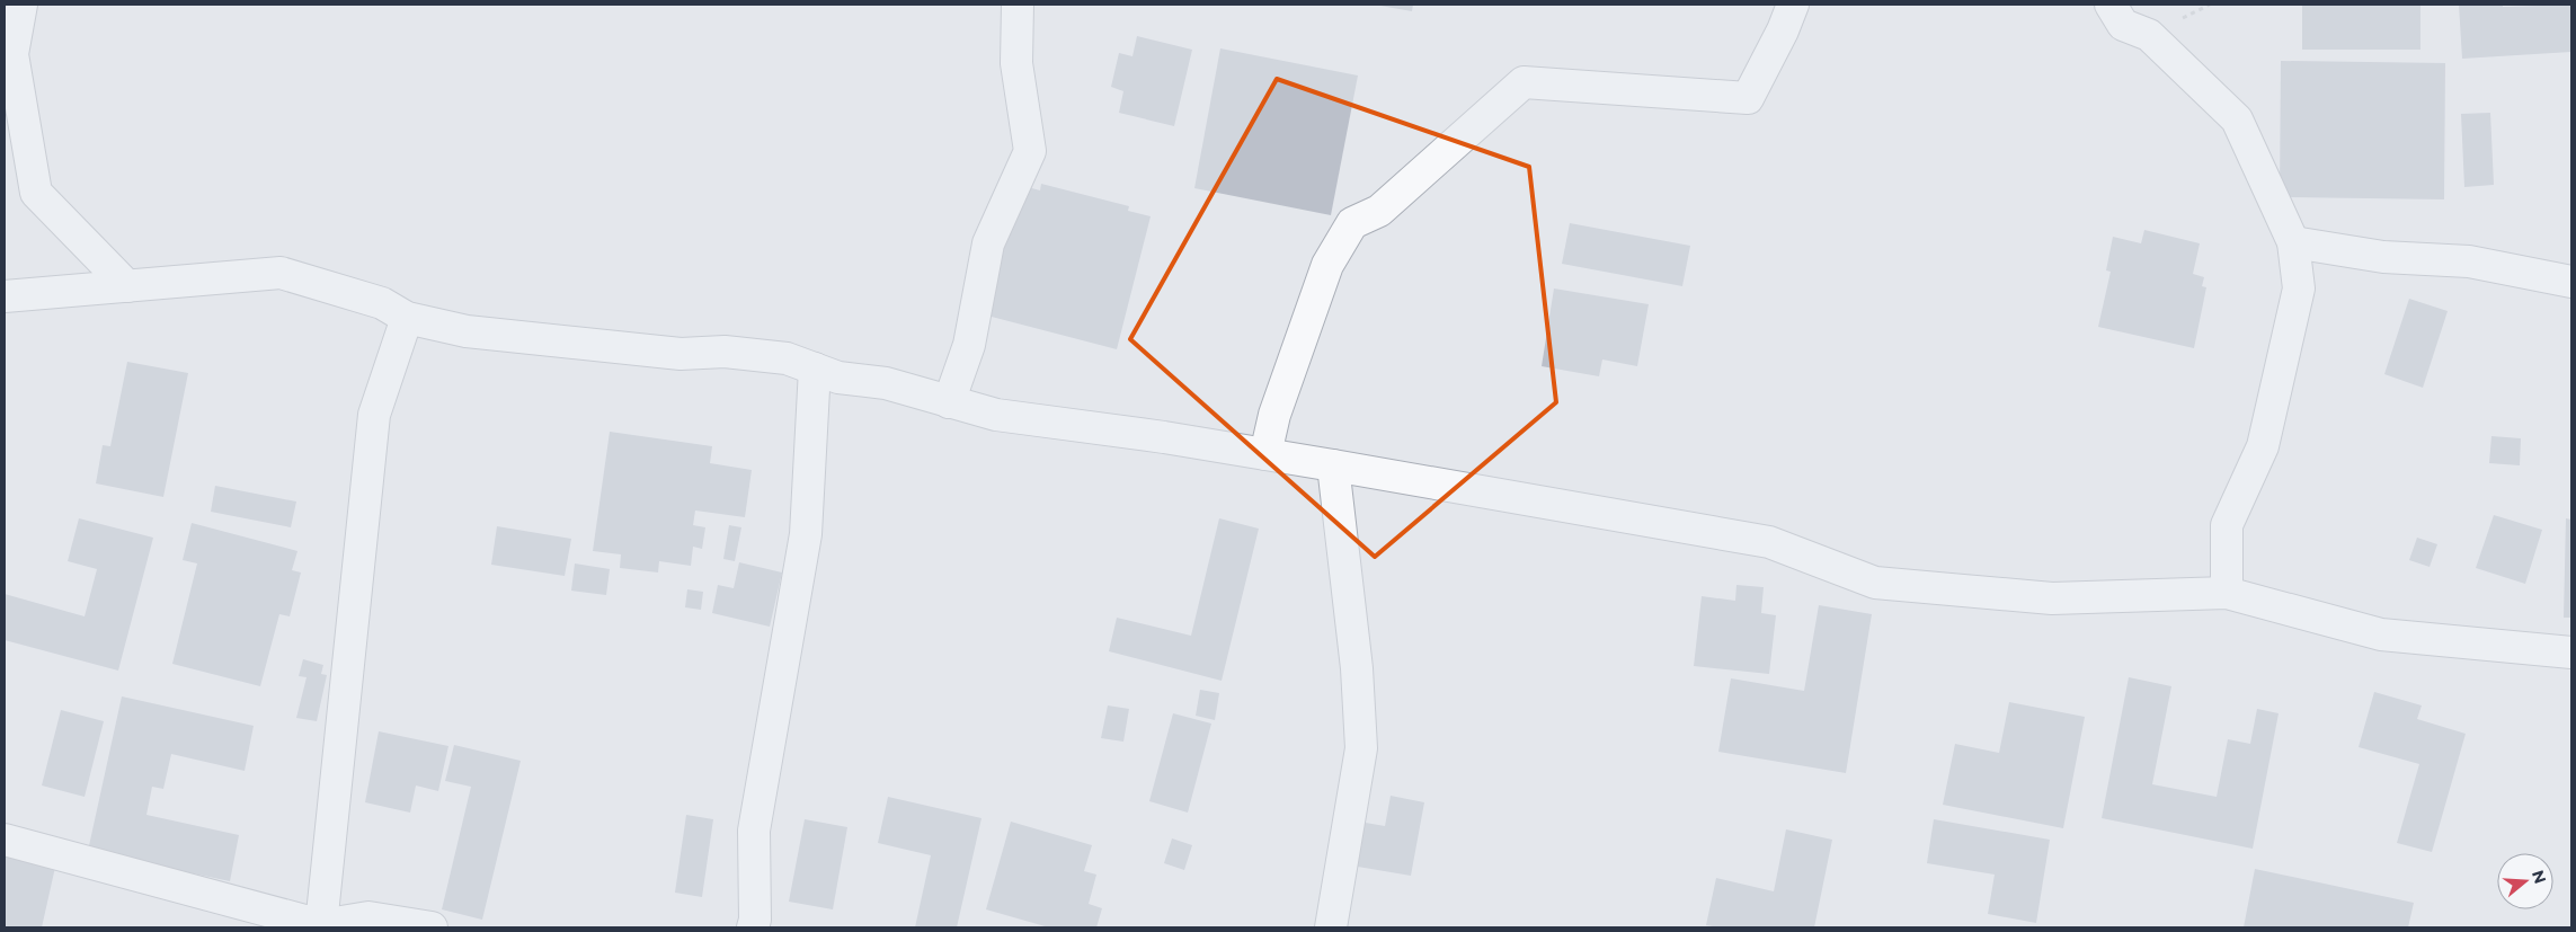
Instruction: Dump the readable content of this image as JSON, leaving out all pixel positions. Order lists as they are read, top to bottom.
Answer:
{
  "north": "right"
}
